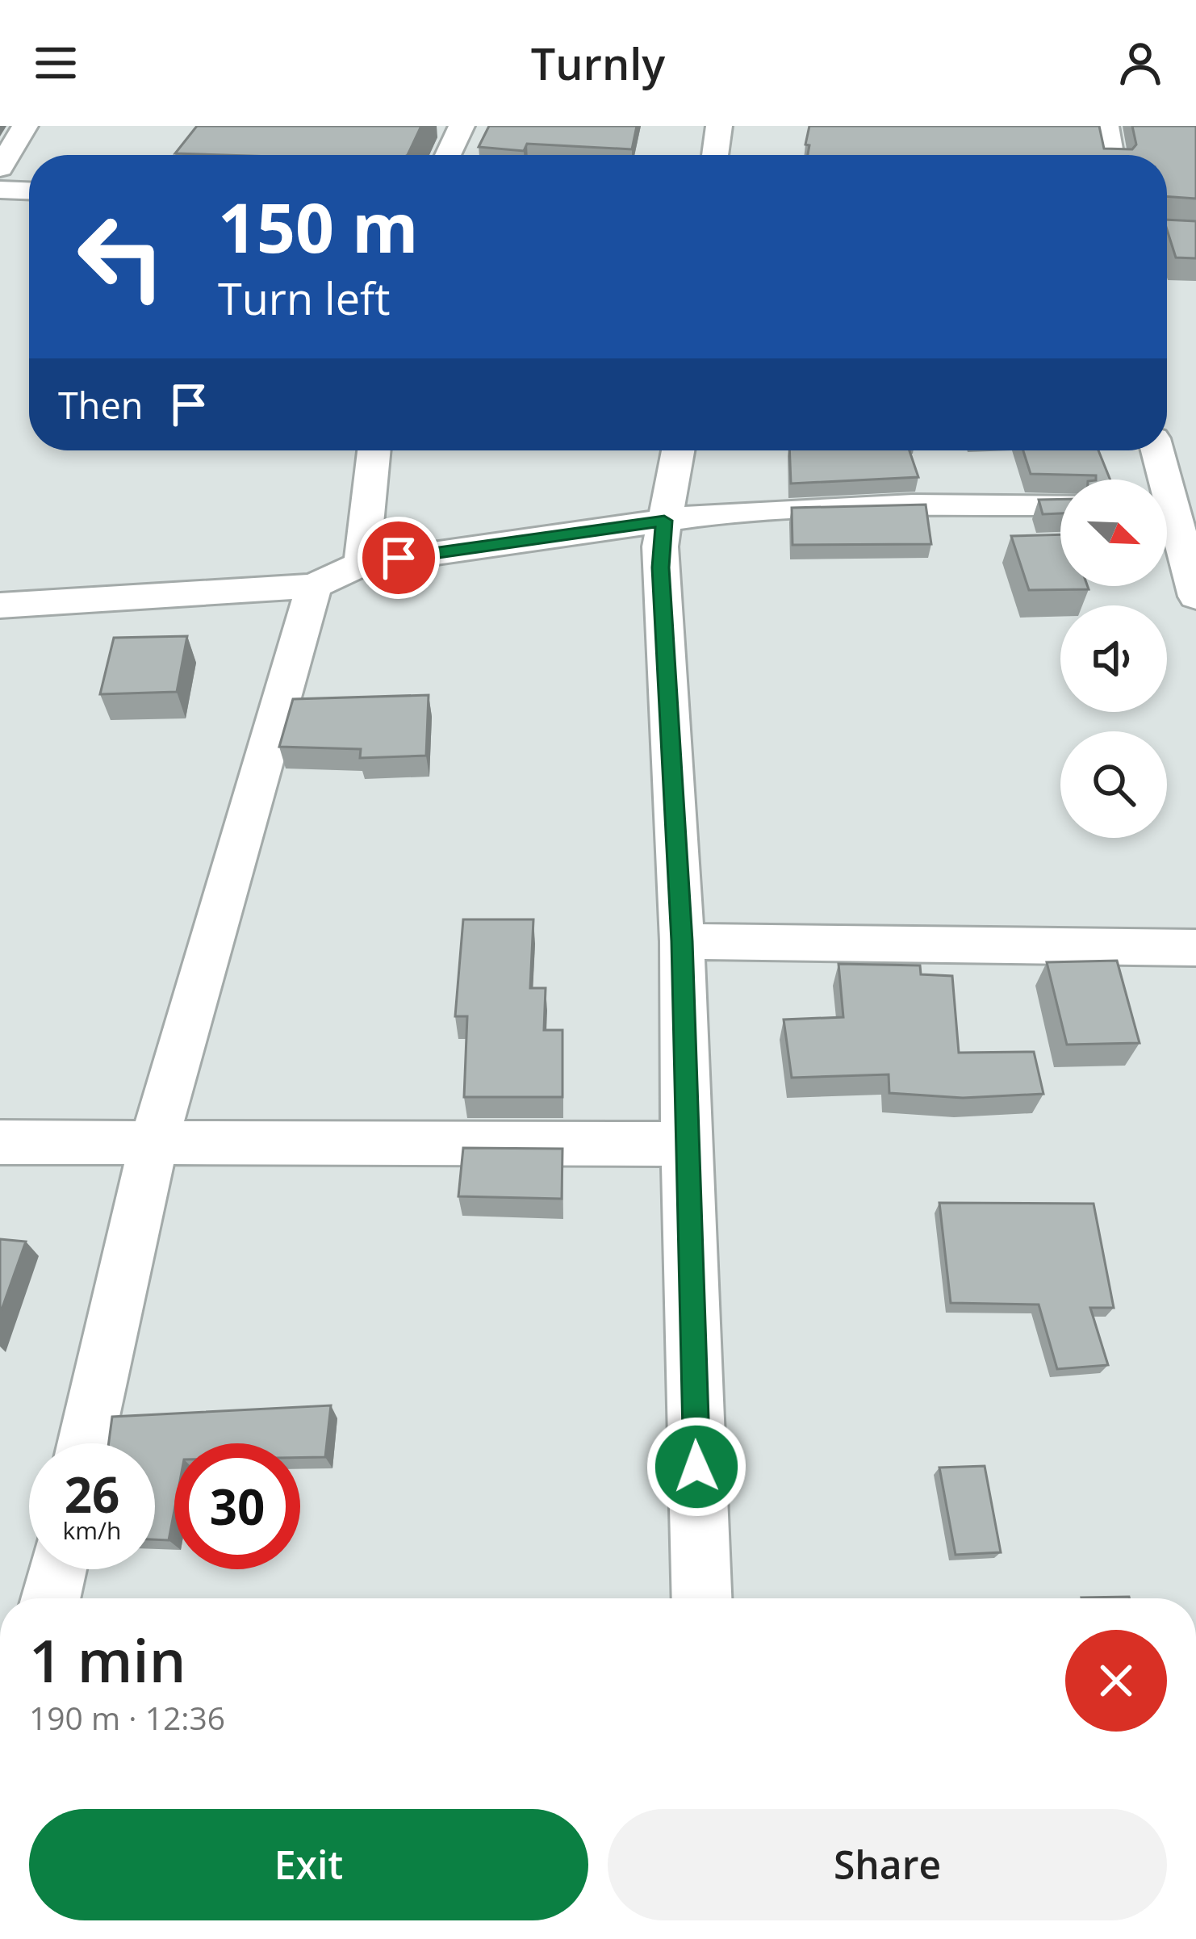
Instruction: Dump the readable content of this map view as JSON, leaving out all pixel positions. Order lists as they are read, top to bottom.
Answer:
{
  "north": "bottom right",
  "page": {
    "header": "Turnly",
    "turn": ["150 m", "Turn left"],
    "then": "Then",
    "speed": "26 km/h",
    "limit": "30",
    "heading": ["1 min", "190 m · 12:36"],
    "buttons": ["Exit", "Share"]
  }
}
